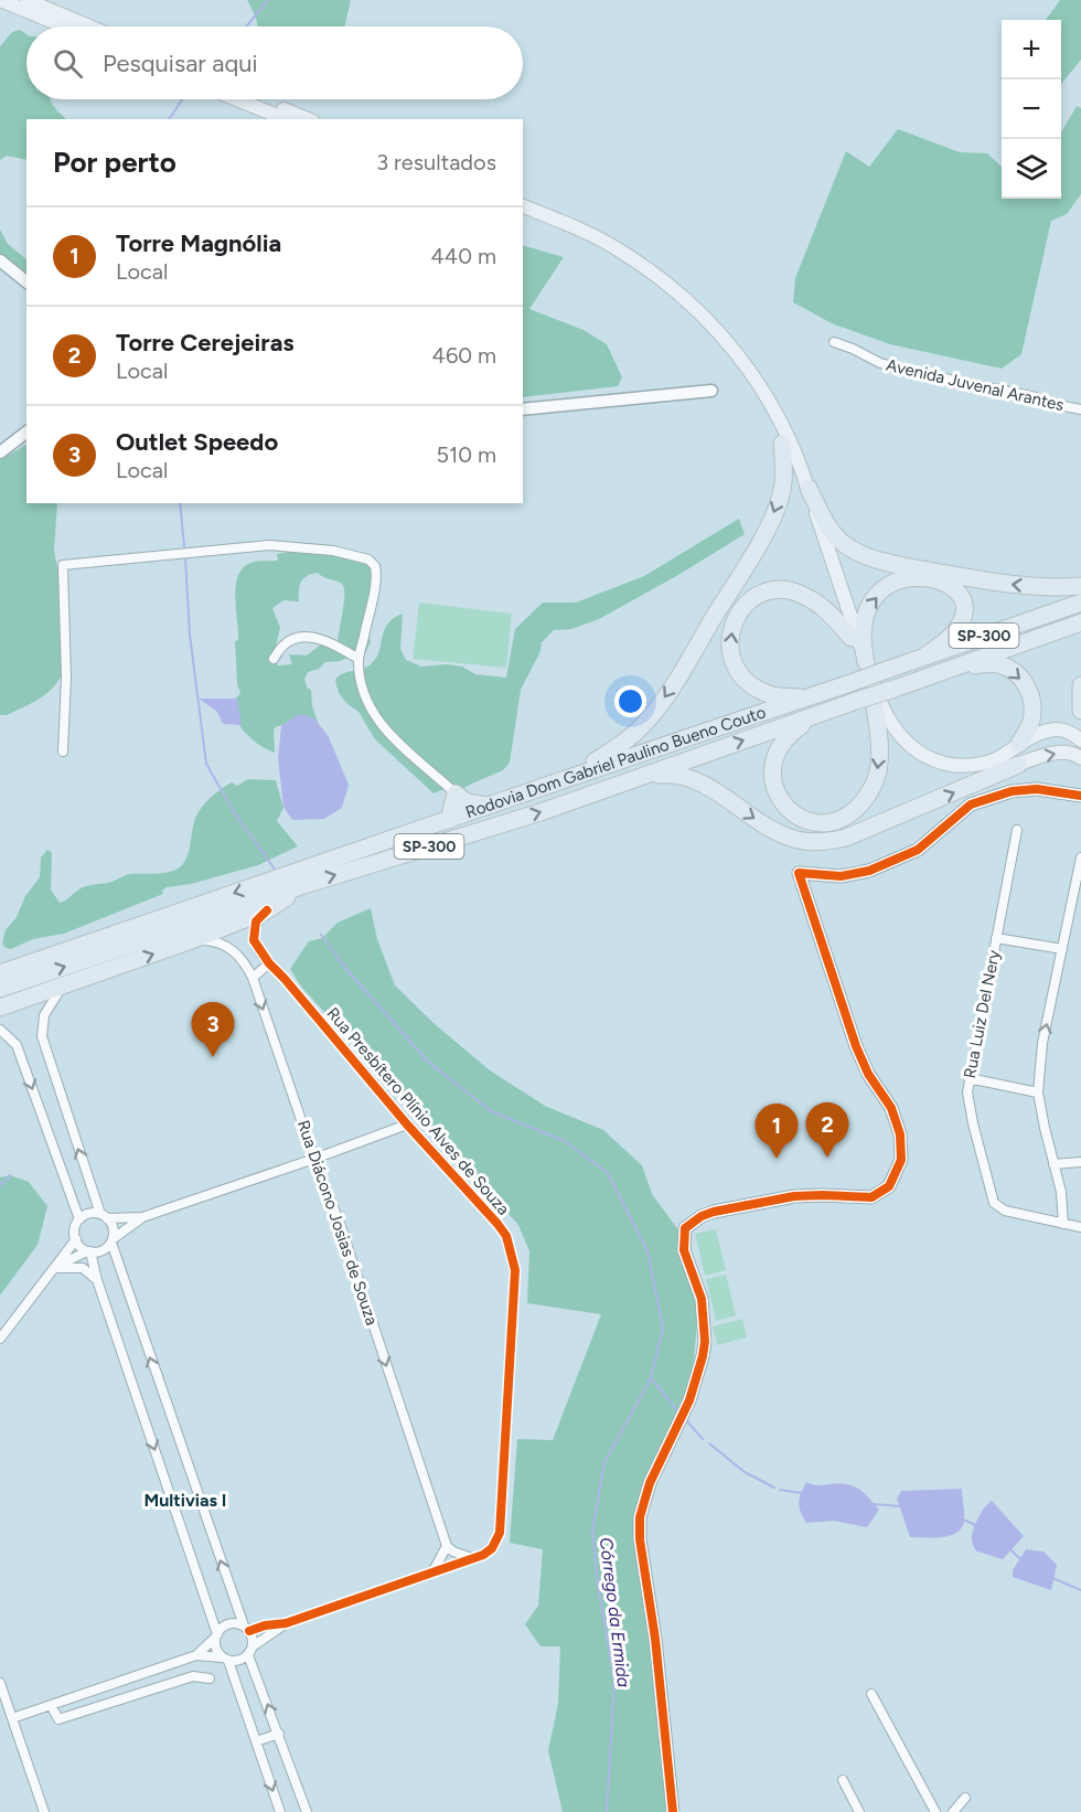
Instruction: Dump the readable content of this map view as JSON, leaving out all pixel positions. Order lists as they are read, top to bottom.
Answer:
{
  "streets": {
    "highway": ["SP-300", "Rodovia Dom Gabriel Paulino Bueno Couto"],
    "street": [
      "Avenida Juvenal Arantes",
      "Rua Luiz Del Nery",
      "Rua Presbítero Plínio Alves de Souza",
      "Rua Diácono Josias de Souza"
    ]
  },
  "one_way": ["Rua Diácono Josias de Souza"],
  "districts": ["Multivias I"],
  "water": ["Córrego da Ermida"],
  "page": {
    "map_buttons": ["+", "−"],
    "search": "Pesquisar aqui",
    "heading": ["Por perto", "3 resultados"],
    "list": [
      {
        "mark": "1",
        "name": "Torre Magnólia",
        "note": "Local",
        "value": "440 m"
      },
      {
        "mark": "2",
        "name": "Torre Cerejeiras",
        "note": "Local",
        "value": "460 m"
      },
      {
        "mark": "3",
        "name": "Outlet Speedo",
        "note": "Local",
        "value": "510 m"
      }
    ],
    "pins": ["3", "2", "1"]
  }
}
